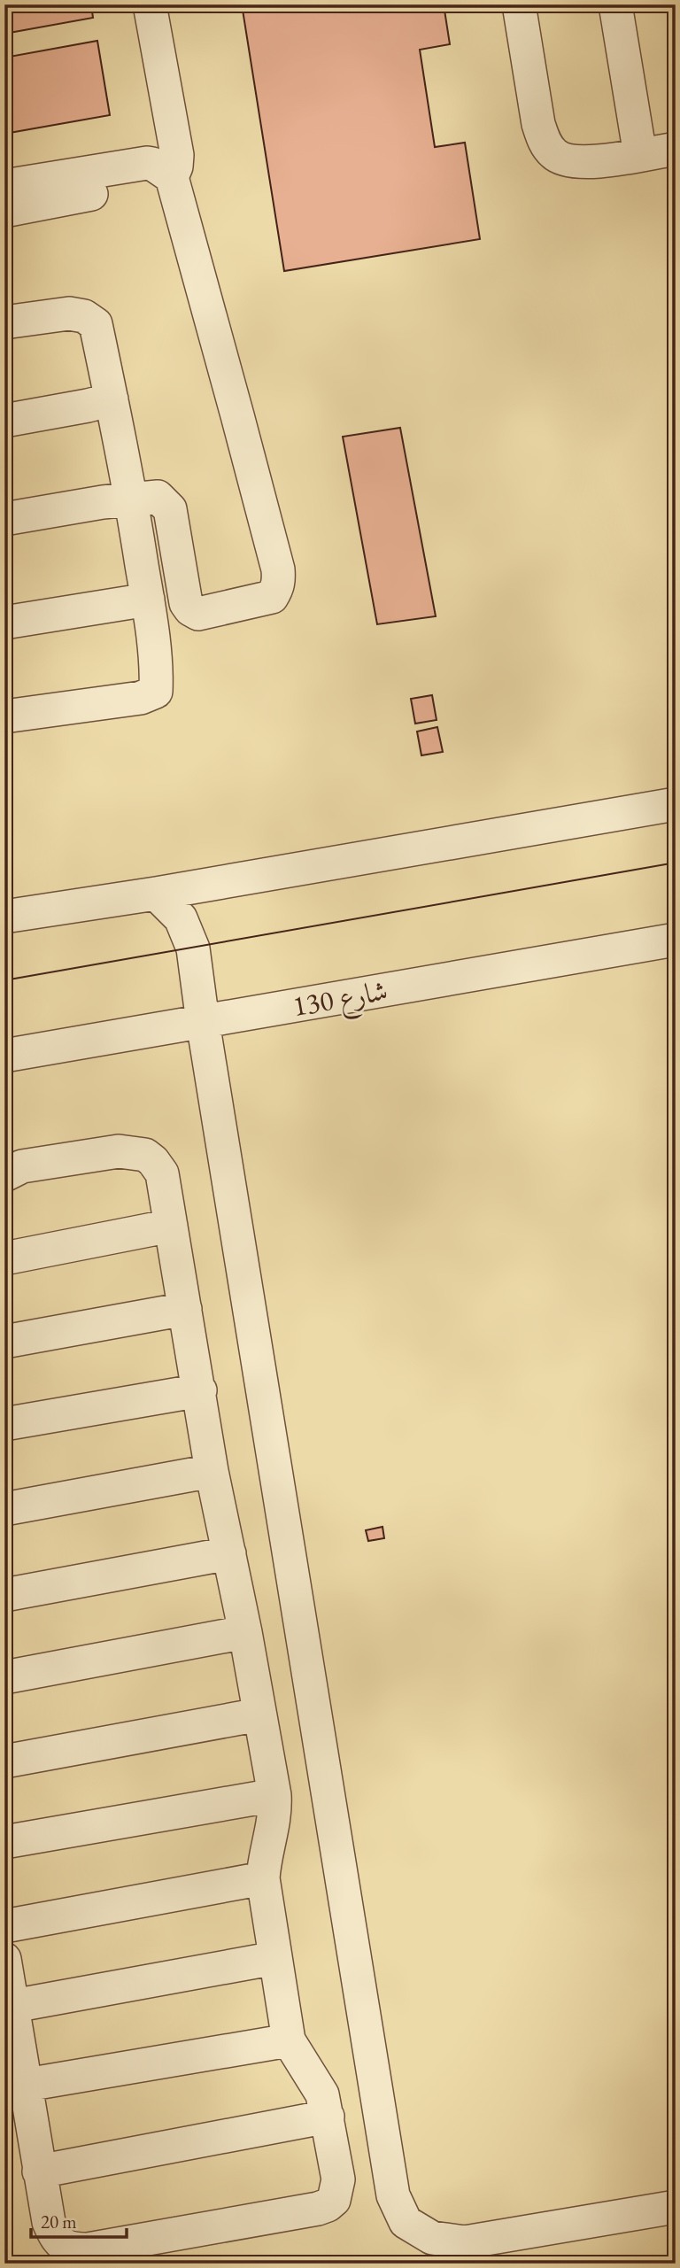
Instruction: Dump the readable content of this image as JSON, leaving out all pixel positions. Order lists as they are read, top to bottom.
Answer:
{
  "streets": {
    "street": ["شارع 130"]
  },
  "scale_bar": "20 m"
}
